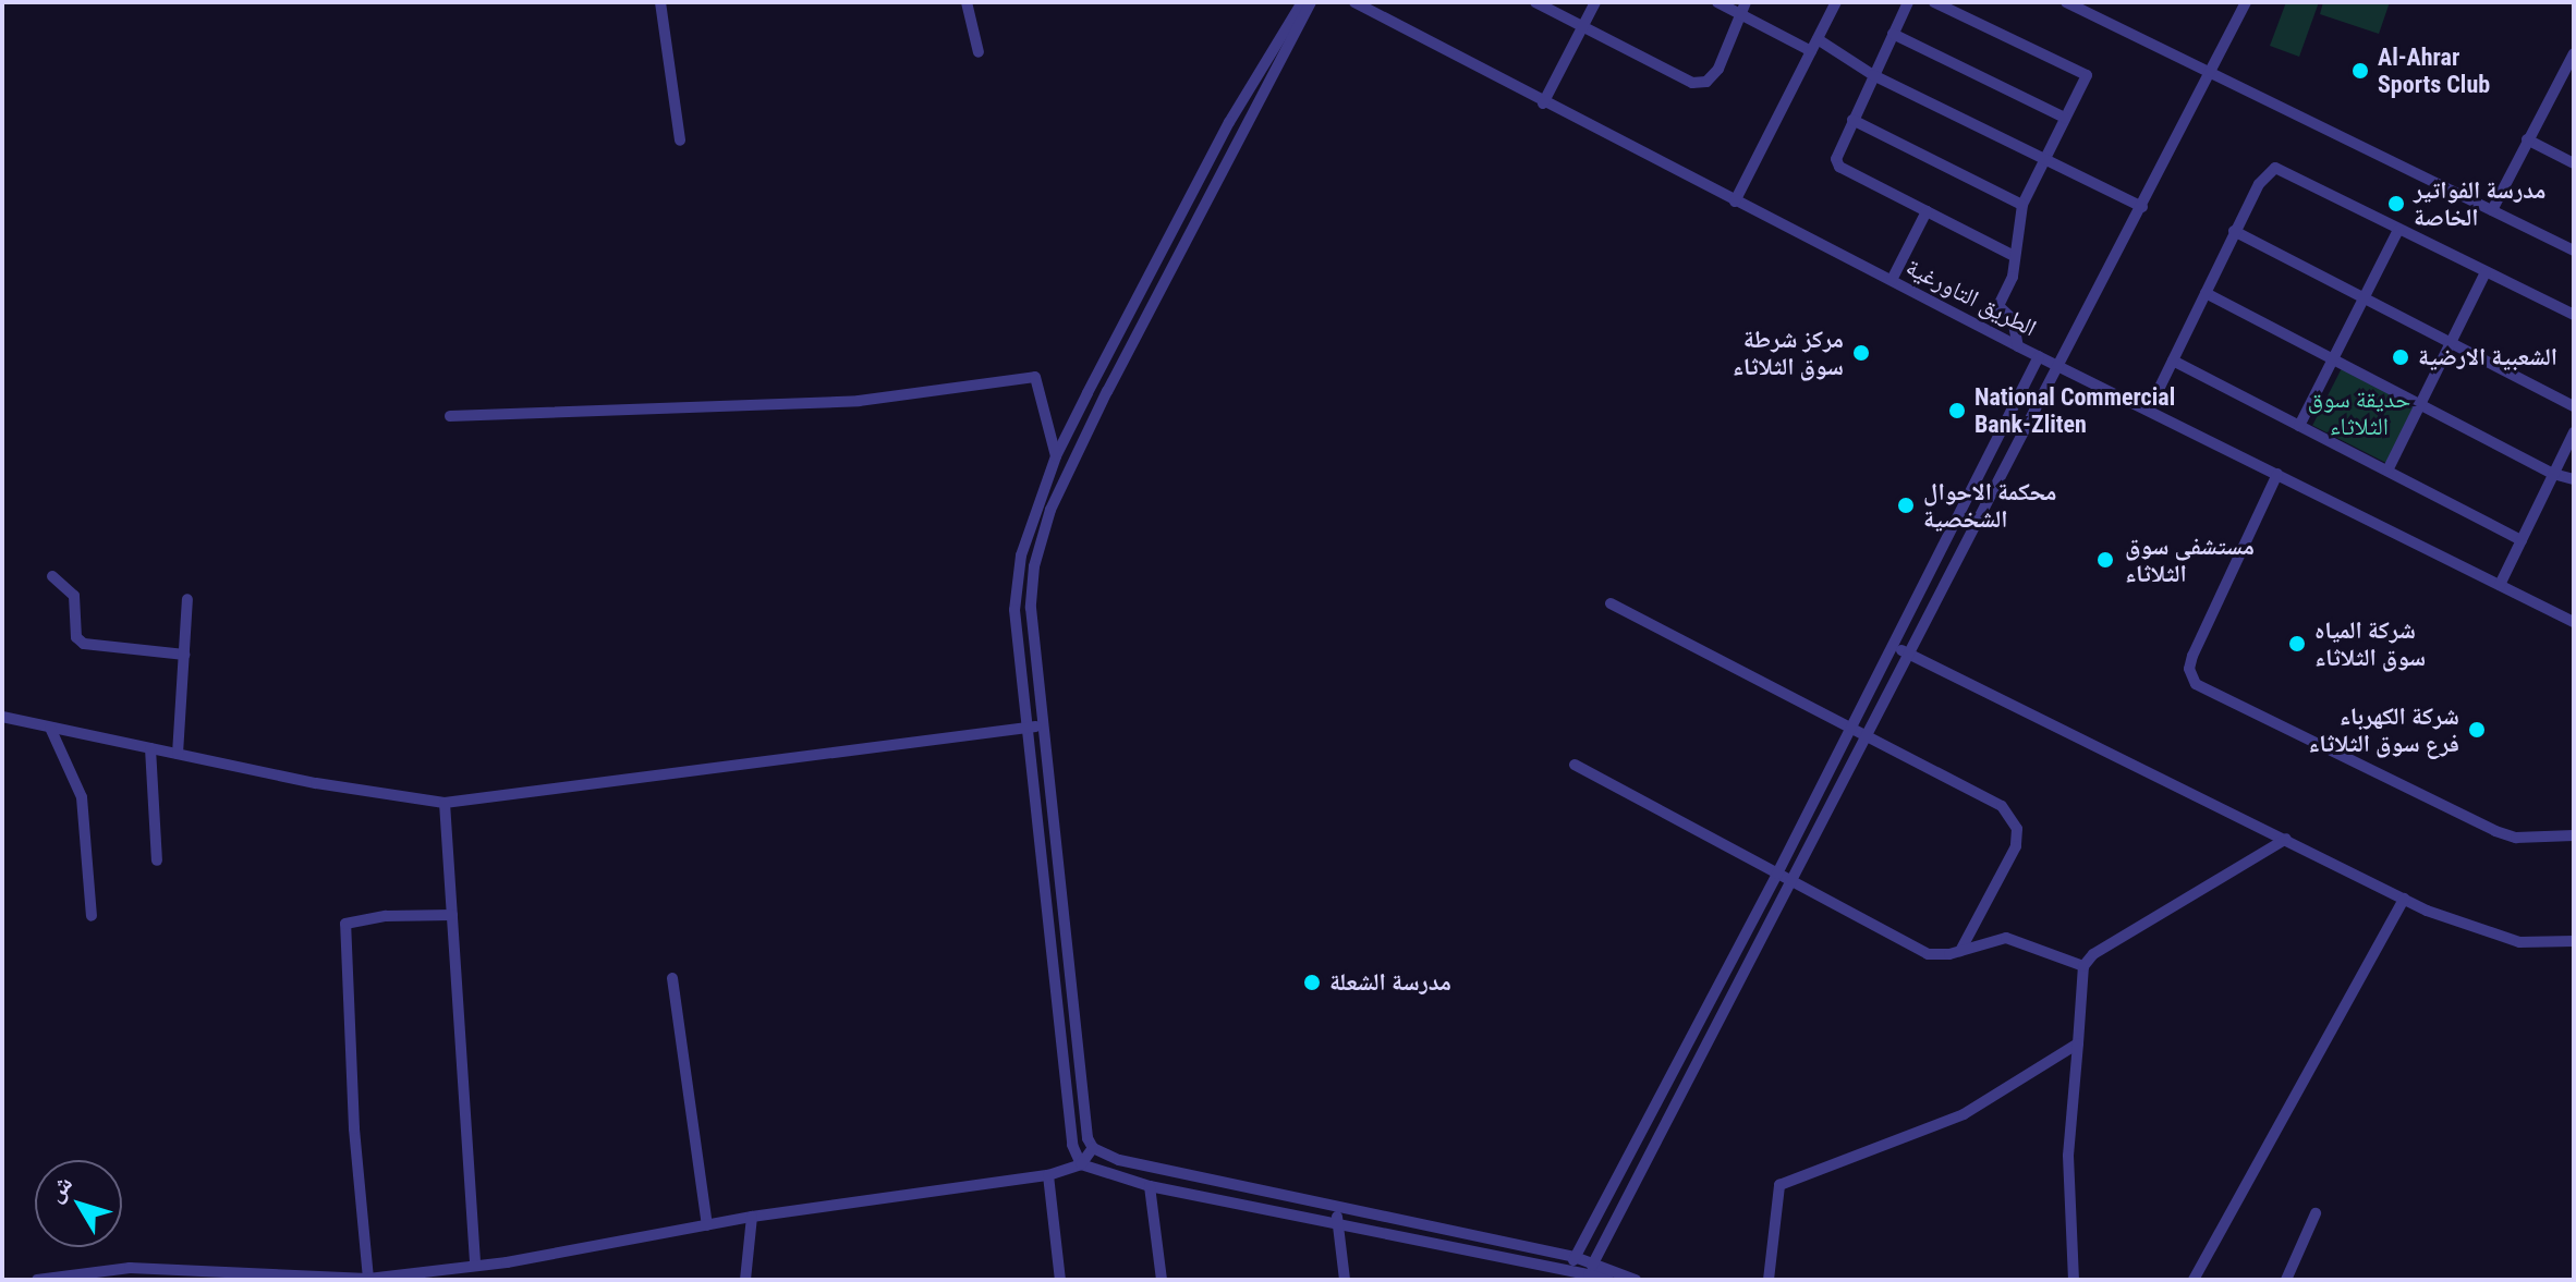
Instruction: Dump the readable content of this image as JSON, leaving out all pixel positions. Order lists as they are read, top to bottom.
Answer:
{
  "streets": {
    "street": ["الطريق التاورغية"]
  },
  "parks": ["حديقة سوق الثلاثاء"],
  "places": [
    "Al-Ahrar Sports Club",
    "مدرسة الفواتير الخاصة",
    "مركز شرطة سوق الثلاثاء",
    "الشعبية الارضية",
    "National Commercial Bank-Zliten",
    "محكمة الاحوال الشخصية",
    "مستشفى سوق الثلاثاء",
    "شركة المياه سوق الثلاثاء",
    "شركة الكهرباء فرع سوق الثلاثاء",
    "مدرسة الشعلة"
  ],
  "north": "top left"
}
